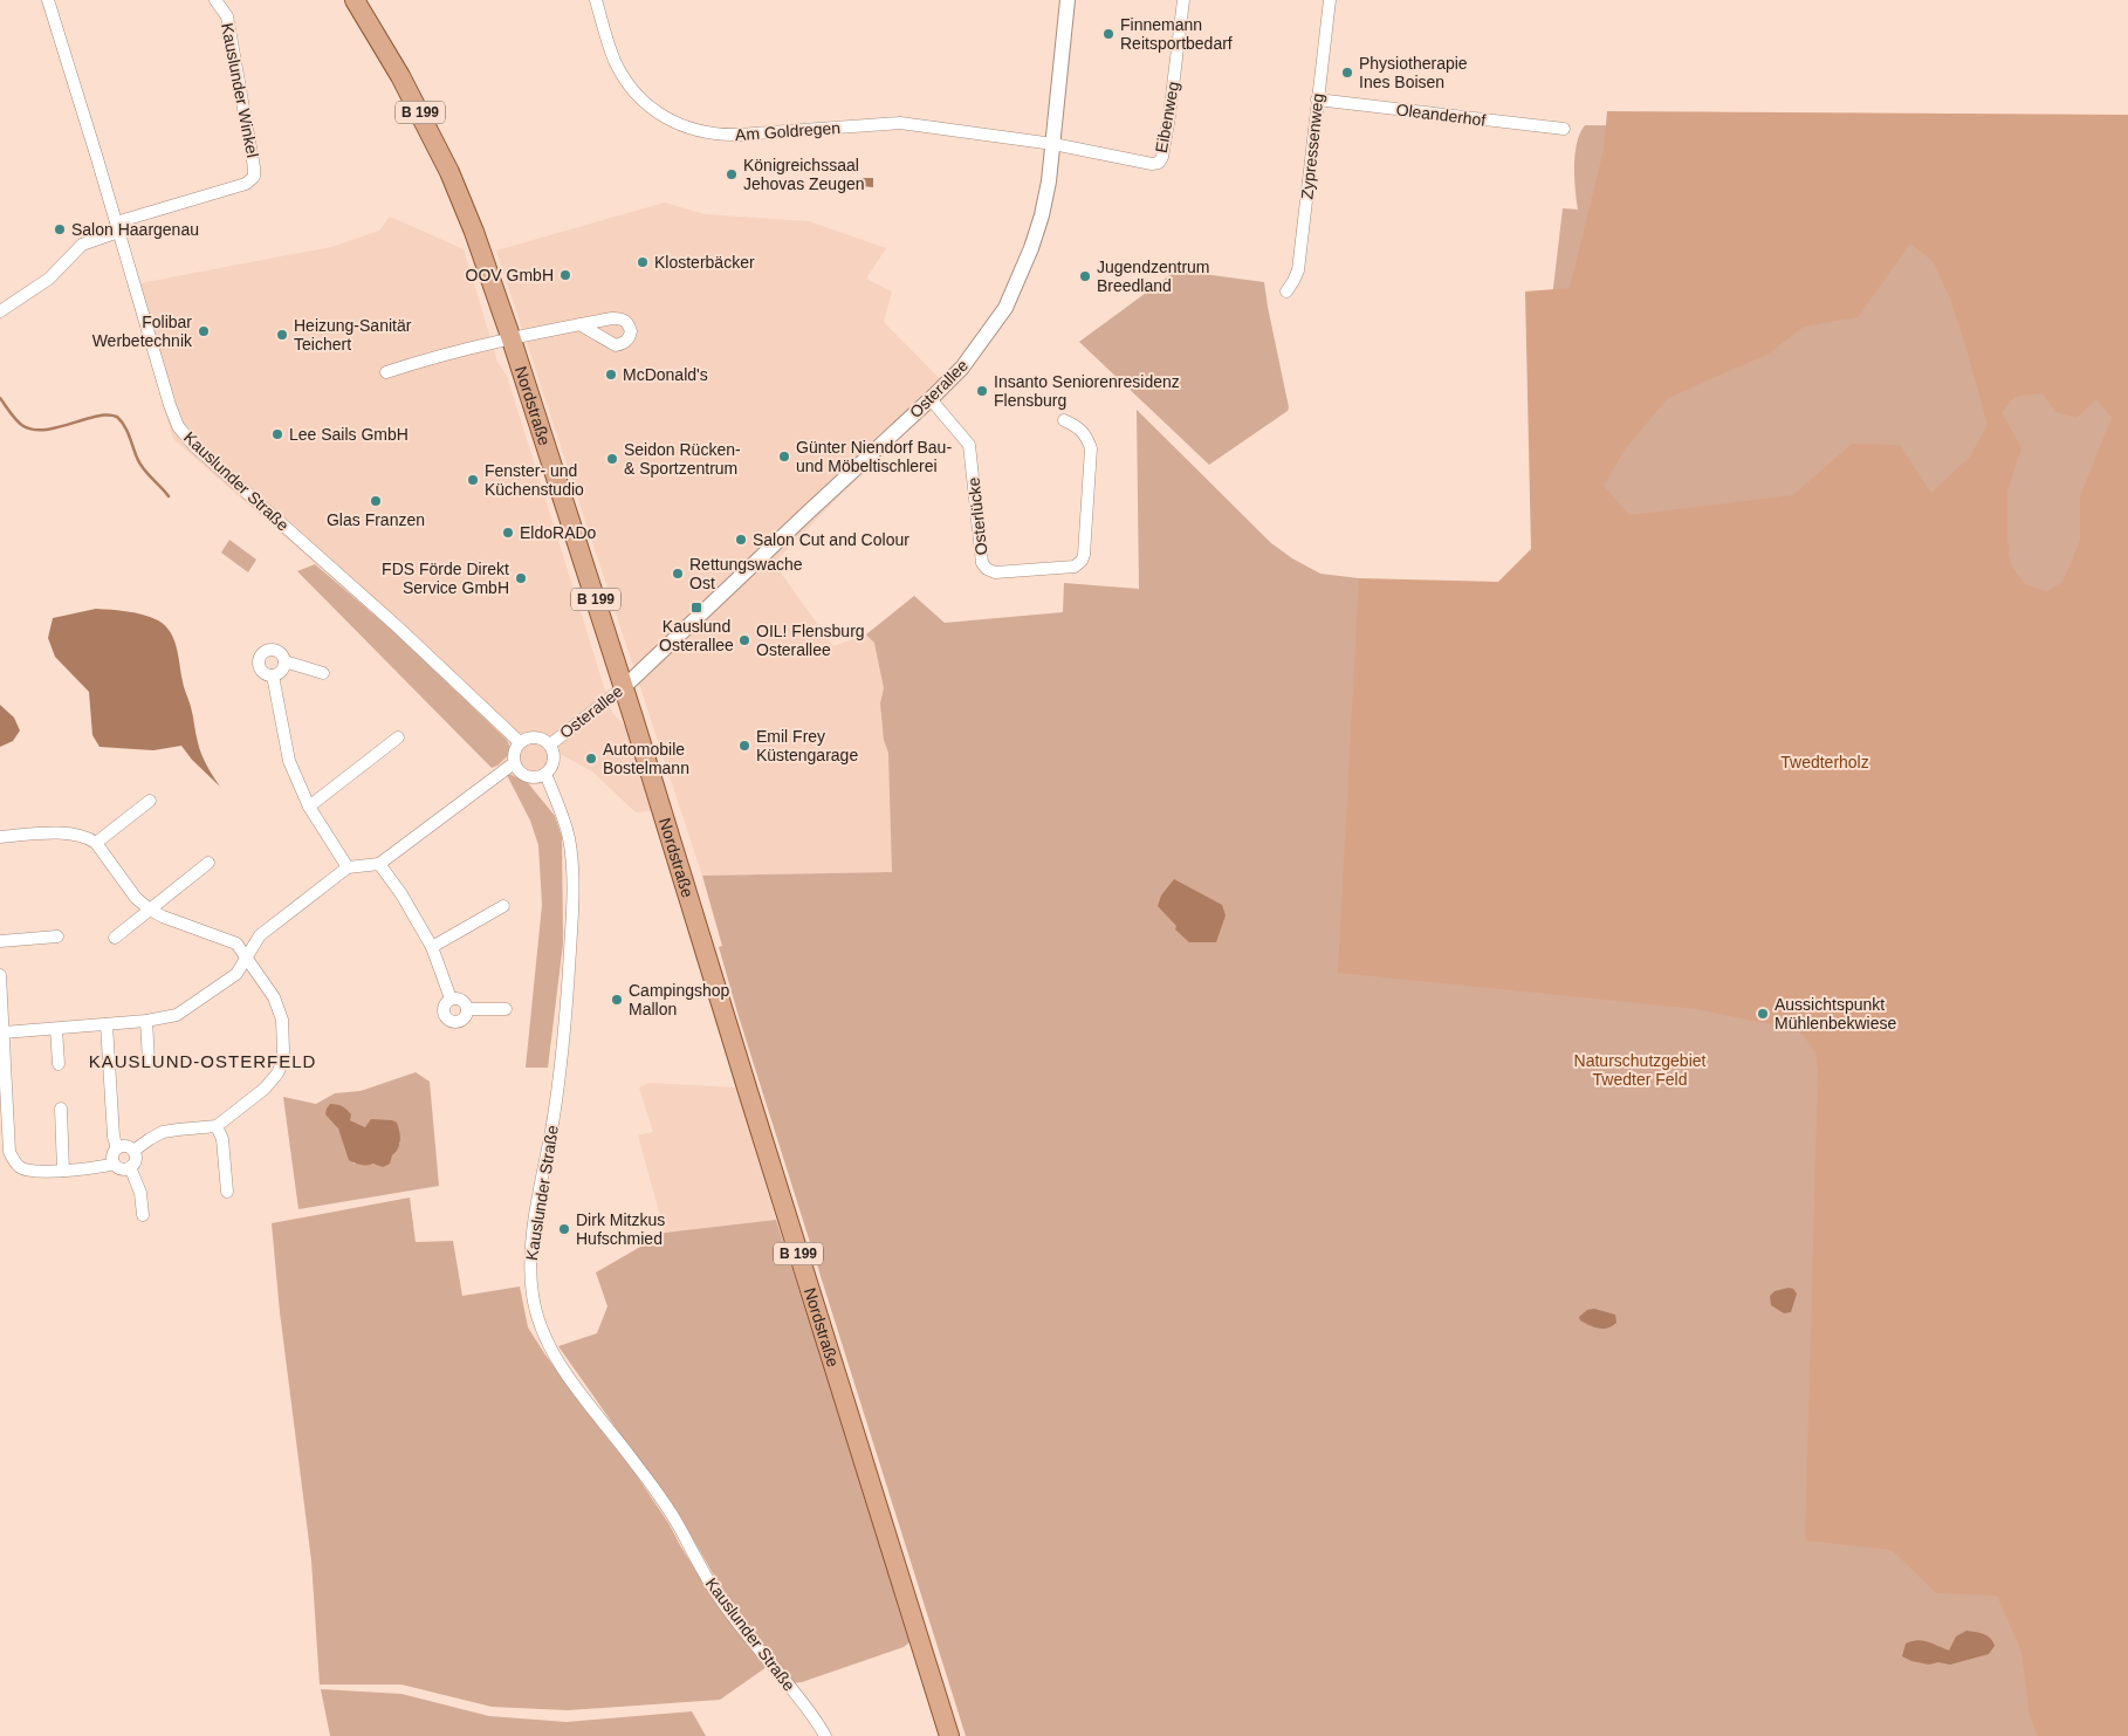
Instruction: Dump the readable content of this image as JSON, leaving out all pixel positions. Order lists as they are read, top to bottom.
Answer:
{
  "streets": {
    "main road": ["B 199", "Nordstraße"],
    "street": [
      "Kauslunder Winkel",
      "Oleanderhof",
      "Eibenweg",
      "Am Goldregen",
      "Zypressenweg",
      "Osterallee",
      "Kauslunder Straße",
      "Osterlücke"
    ]
  },
  "crossings": [
    ["Kauslunder Winkel", "Kauslunder Straße"],
    ["Oleanderhof", "Zypressenweg"],
    ["Eibenweg", "Am Goldregen"],
    ["Eibenweg", "Osterallee"],
    ["Am Goldregen", "Osterallee"],
    ["Osterallee", "Nordstraße"],
    ["Osterallee", "Kauslunder Straße"],
    ["Osterallee", "Osterlücke"]
  ],
  "districts": ["KAUSLUND-OSTERFELD"],
  "parks": ["Twedterholz", "Naturschutzgebiet Twedter Feld"],
  "places": {
    "other": [
      "Finnemann Reitsportbedarf",
      "Physiotherapie Ines Boisen",
      "Königreichssaal Jehovas Zeugen",
      "Salon Haargenau",
      "Klosterbäcker",
      "OOV GmbH",
      "Jugendzentrum Breedland",
      "Folibar Werbetechnik",
      "Heizung-Sanitär Teichert",
      "McDonald's",
      "Insanto Seniorenresidenz Flensburg",
      "Lee Sails GmbH",
      "Günter Niendorf Bau- und Möbeltischlerei",
      "Seidon Rücken- & Sportzentrum",
      "Fenster- und Küchenstudio",
      "Glas Franzen",
      "EldoRADo",
      "Salon Cut and Colour",
      "Rettungswache Ost",
      "FDS Förde Direkt Service GmbH",
      "OIL! Flensburg Osterallee",
      "Emil Frey Küstengarage",
      "Automobile Bostelmann",
      "Campingshop Mallon",
      "Aussichtspunkt Mühlenbekwiese",
      "Dirk Mitzkus Hufschmied"
    ],
    "transit": ["Kauslund Osterallee"]
  }
}
